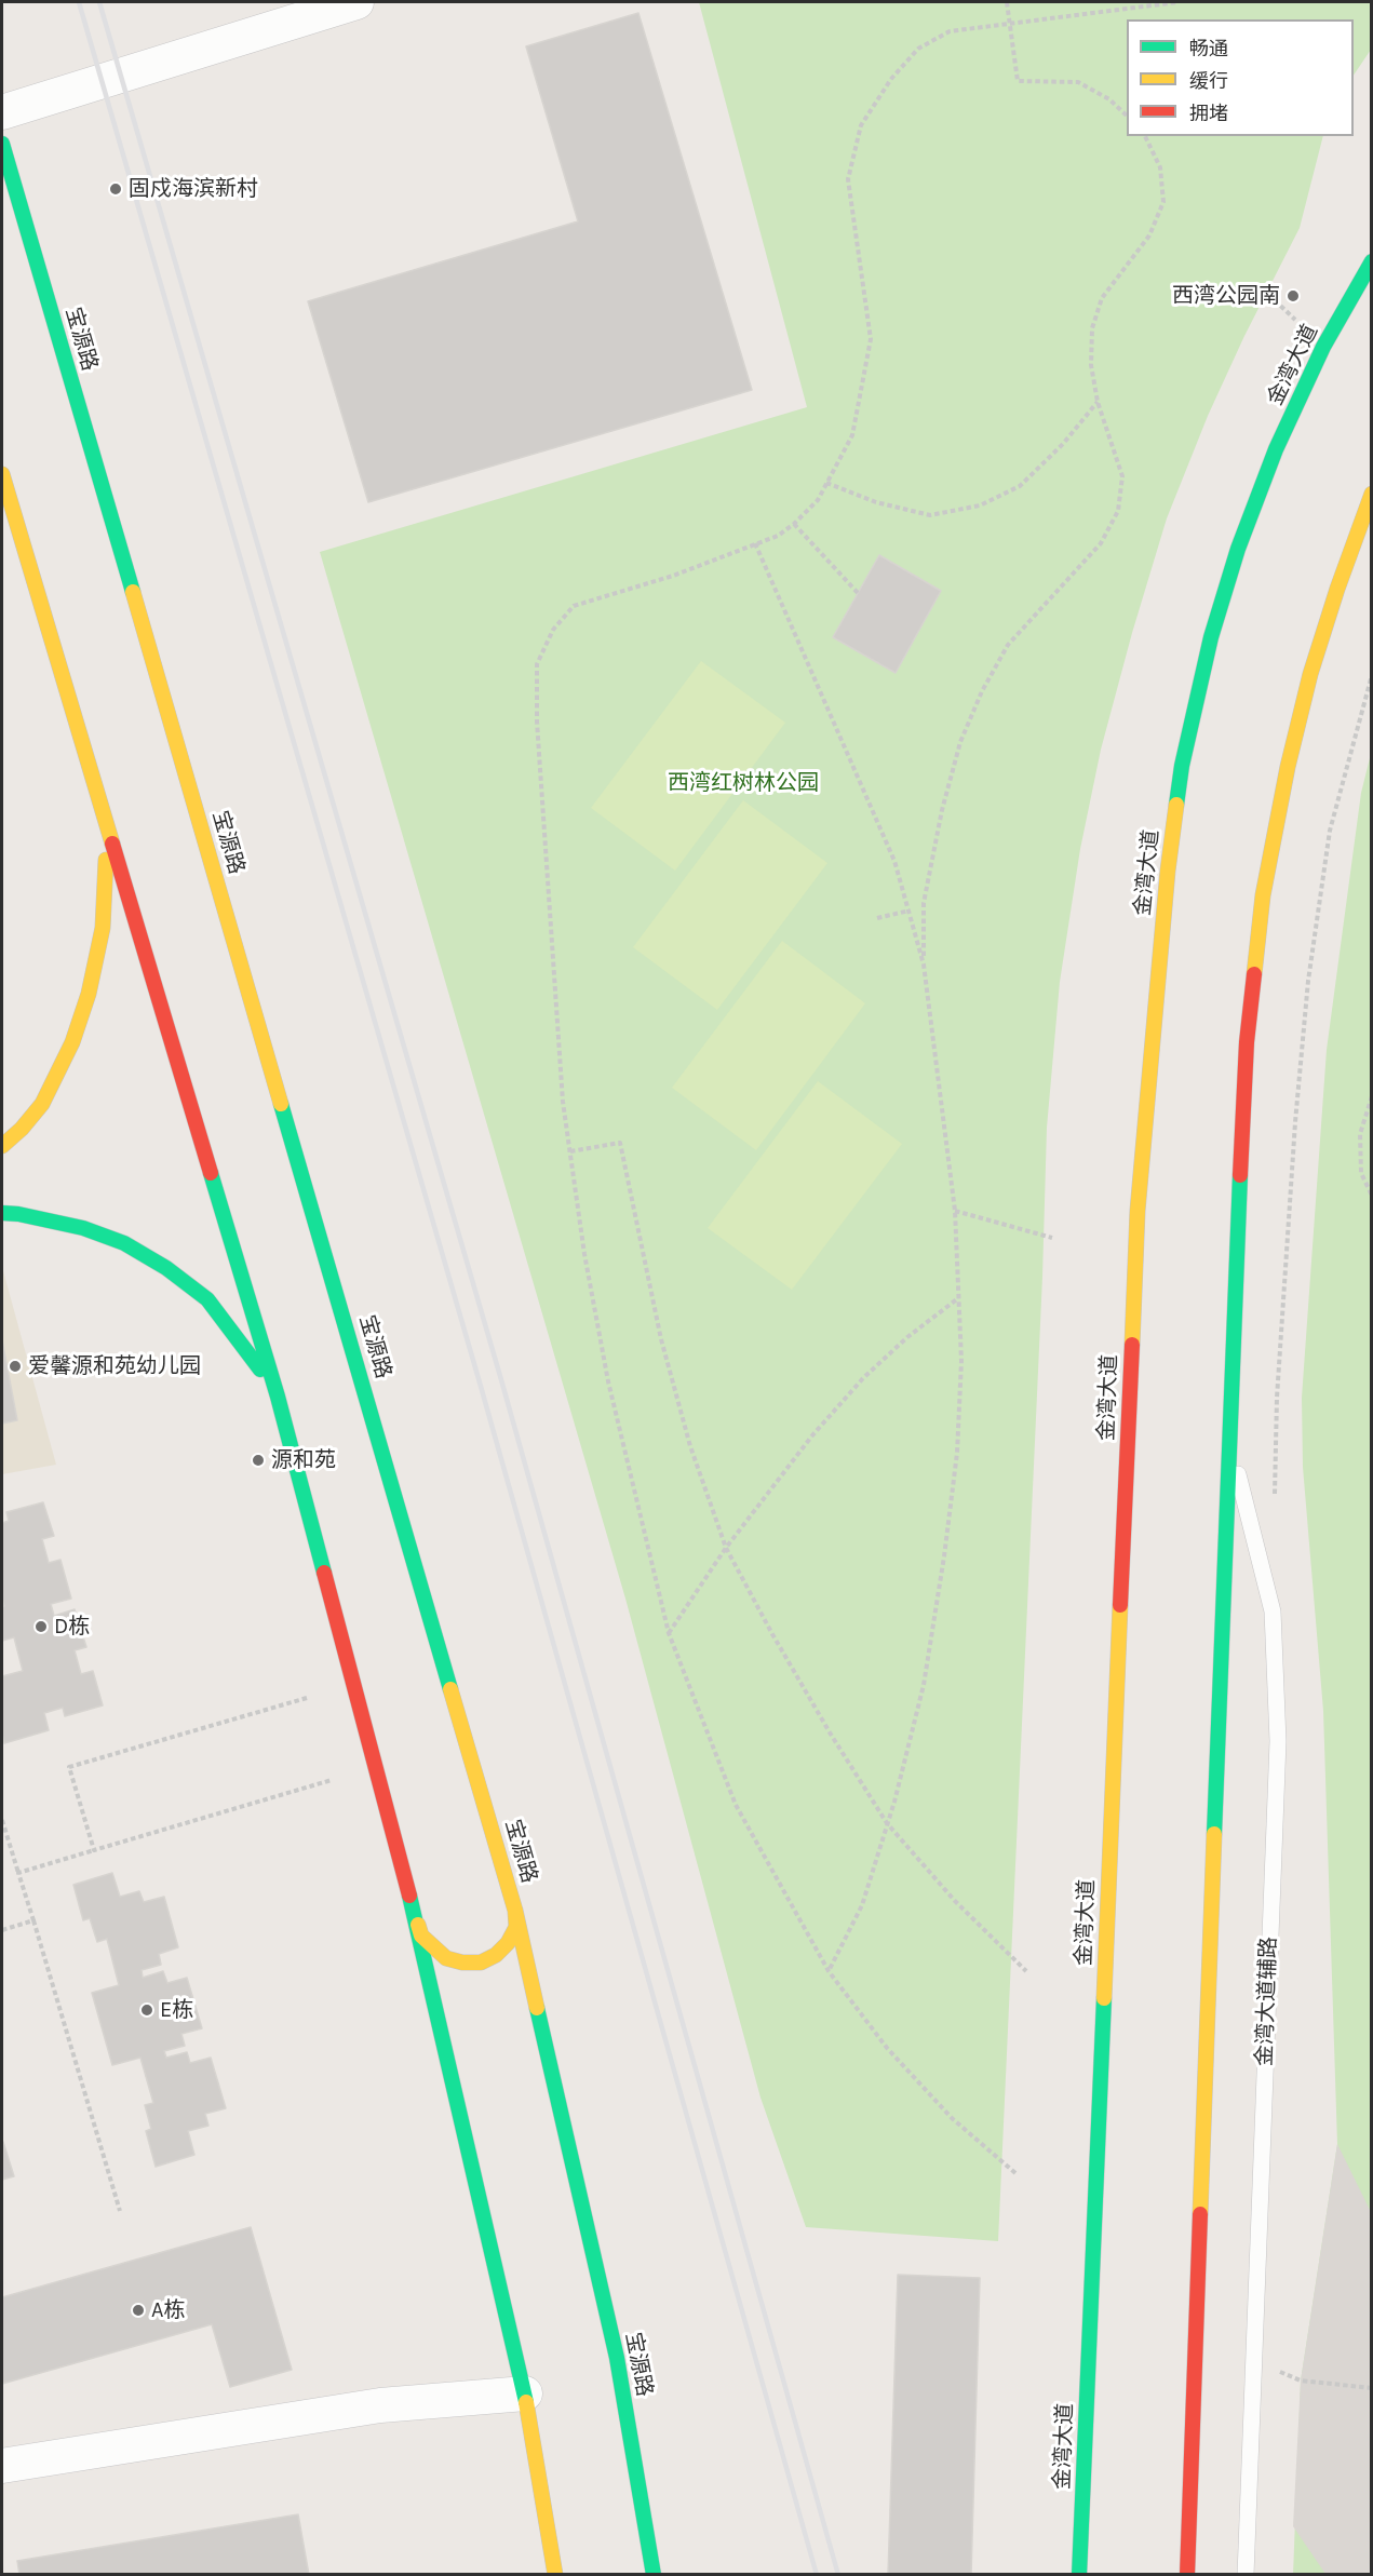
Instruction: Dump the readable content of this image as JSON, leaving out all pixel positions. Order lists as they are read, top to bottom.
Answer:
{
  "streets": {
    "main road": ["宝源路", "金湾大道"],
    "lane": ["金湾大道辅路"]
  },
  "parks": ["西湾红树林公园"],
  "places": [
    "固戍海滨新村",
    "西湾公园南",
    "爱馨源和苑幼儿园",
    "源和苑",
    "D栋",
    "E栋",
    "A栋"
  ],
  "legend": ["畅通", "缓行", "拥堵"]
}
